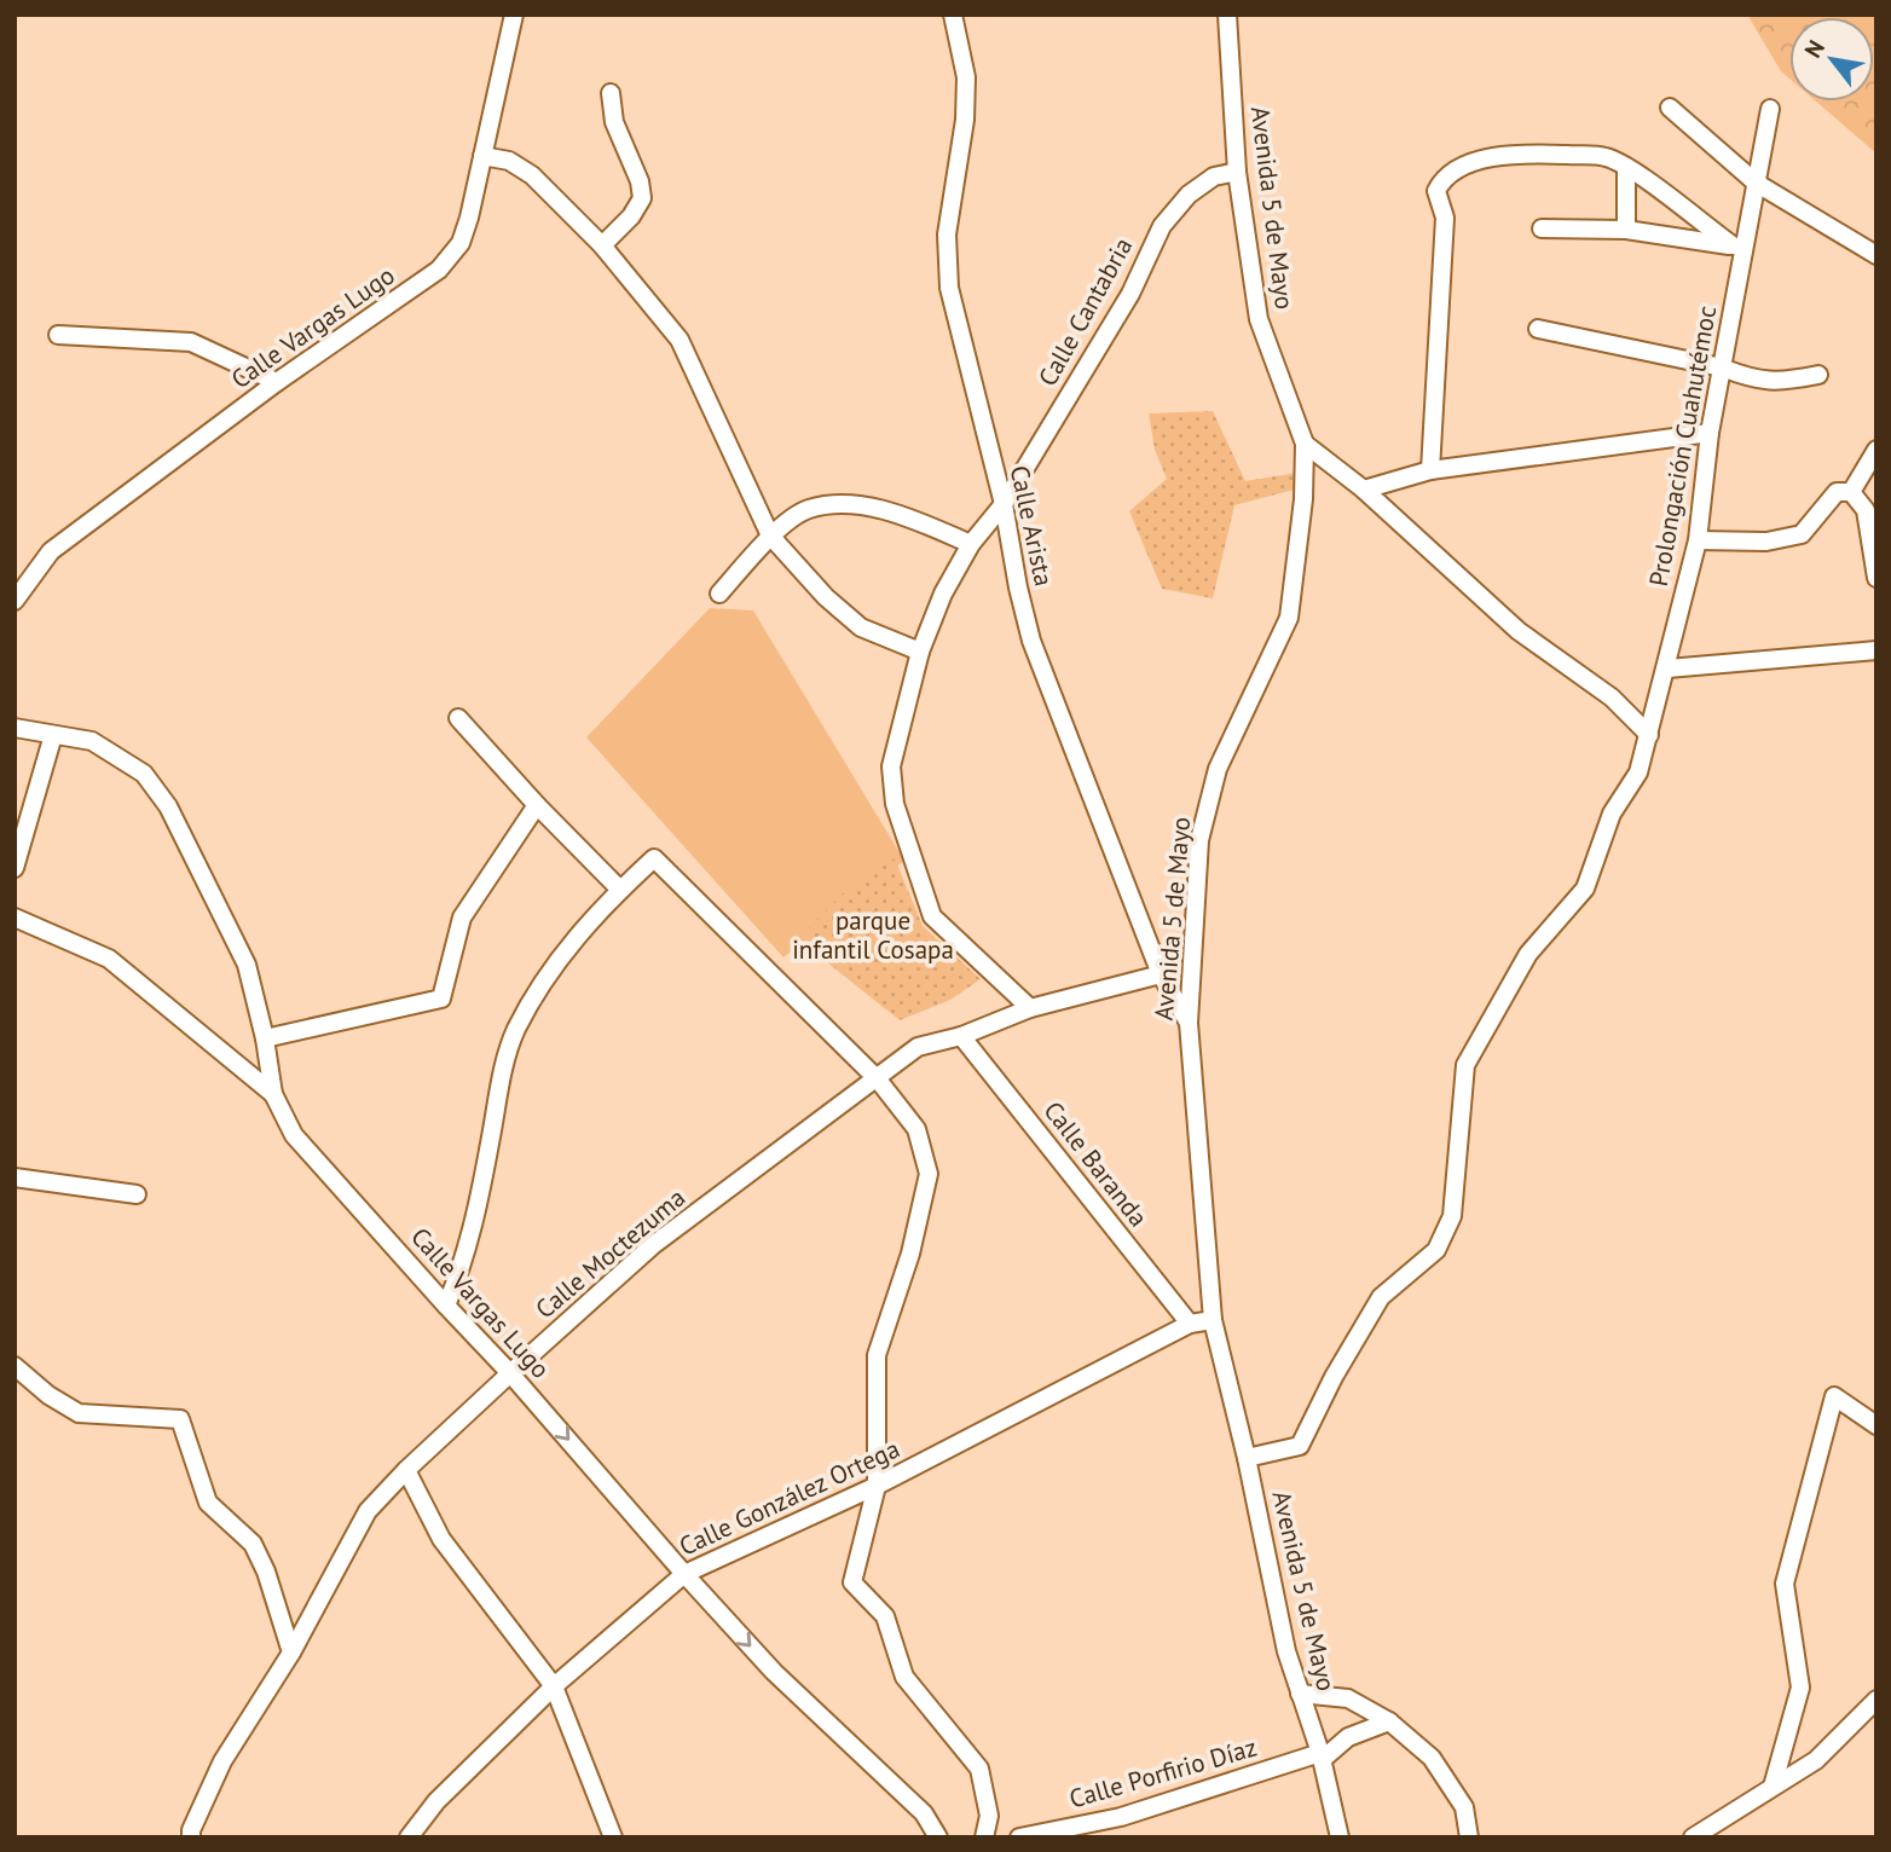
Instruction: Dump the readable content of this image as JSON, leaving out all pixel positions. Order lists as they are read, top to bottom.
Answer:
{
  "streets": {
    "street": [
      "Avenida 5 de Mayo",
      "Calle Cantabria",
      "Calle Vargas Lugo",
      "Prolongación Cuahutémoc",
      "Calle Arista",
      "Calle Baranda",
      "Calle Moctezuma",
      "Calle González Ortega",
      "Calle Porfirio Díaz"
    ]
  },
  "crossings": [
    ["Avenida 5 de Mayo", "Calle Cantabria"],
    ["Avenida 5 de Mayo", "Prolongación Cuahutémoc"],
    ["Avenida 5 de Mayo", "Calle Arista"],
    ["Avenida 5 de Mayo", "Calle González Ortega"],
    ["Avenida 5 de Mayo", "Calle Porfirio Díaz"],
    ["Calle Cantabria", "Calle Arista"],
    ["Calle Cantabria", "Calle Moctezuma"],
    ["Calle Vargas Lugo", "Calle Moctezuma"],
    ["Calle Vargas Lugo", "Calle González Ortega"],
    ["Calle Arista", "Calle Moctezuma"],
    ["Calle Baranda", "Calle Moctezuma"],
    ["Calle Baranda", "Calle González Ortega"]
  ],
  "parks": ["parque infantil Cosapa"],
  "north": "top left"
}
